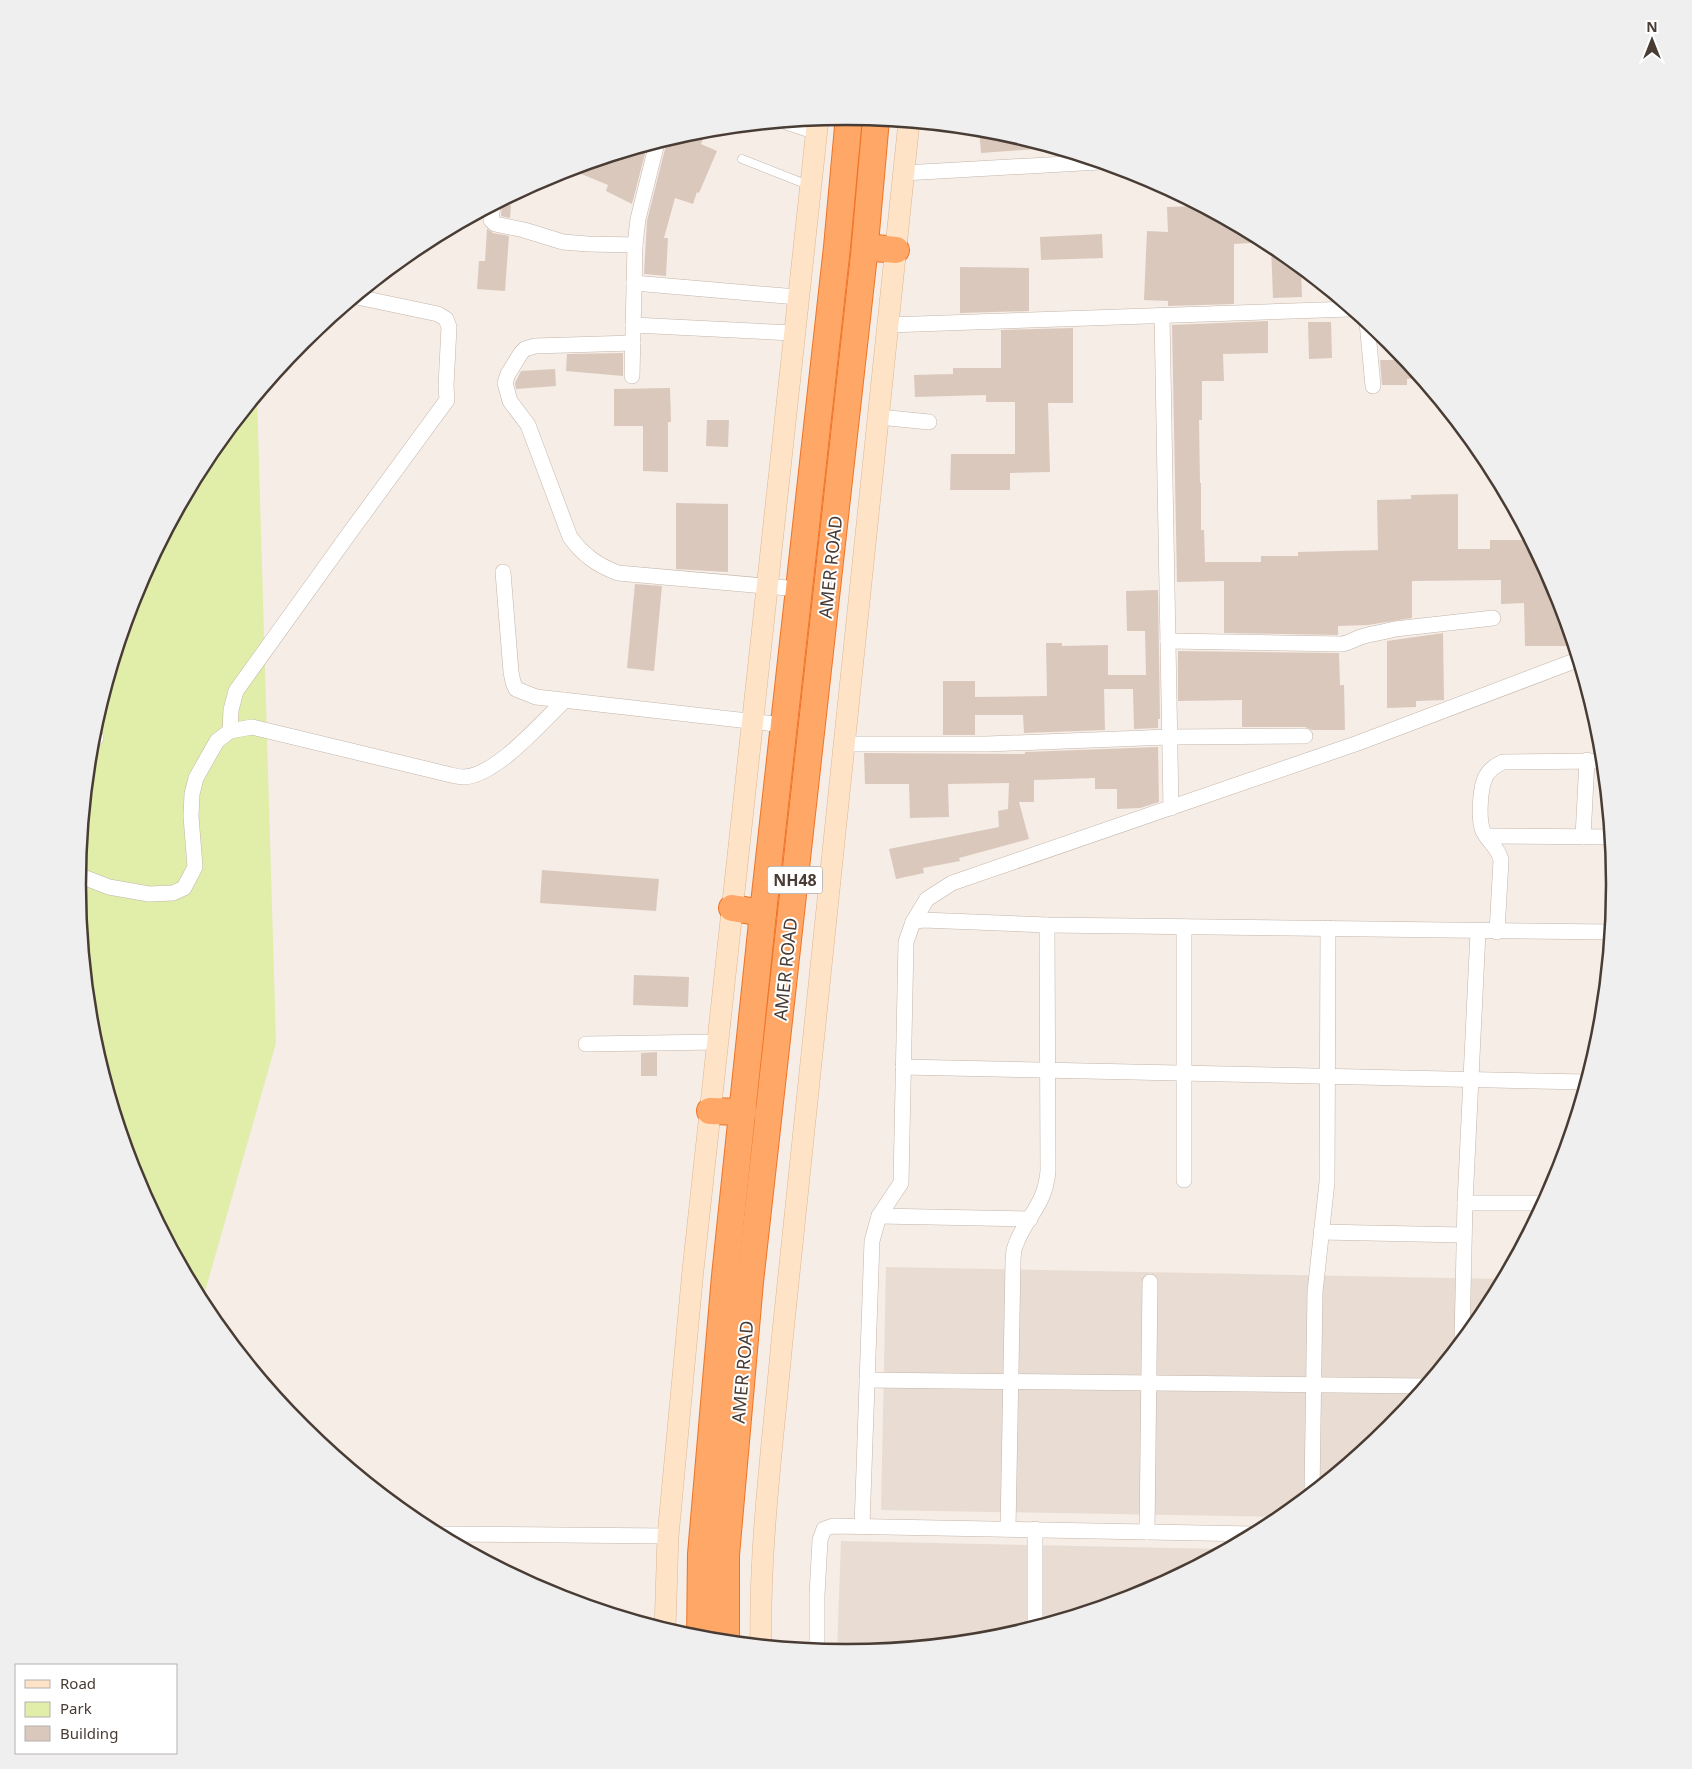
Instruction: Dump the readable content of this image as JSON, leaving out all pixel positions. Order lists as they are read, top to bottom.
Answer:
{
  "streets": {
    "highway": ["AMER ROAD", "NH48"]
  },
  "legend": ["Road", "Park", "Building"],
  "north": "top"
}
